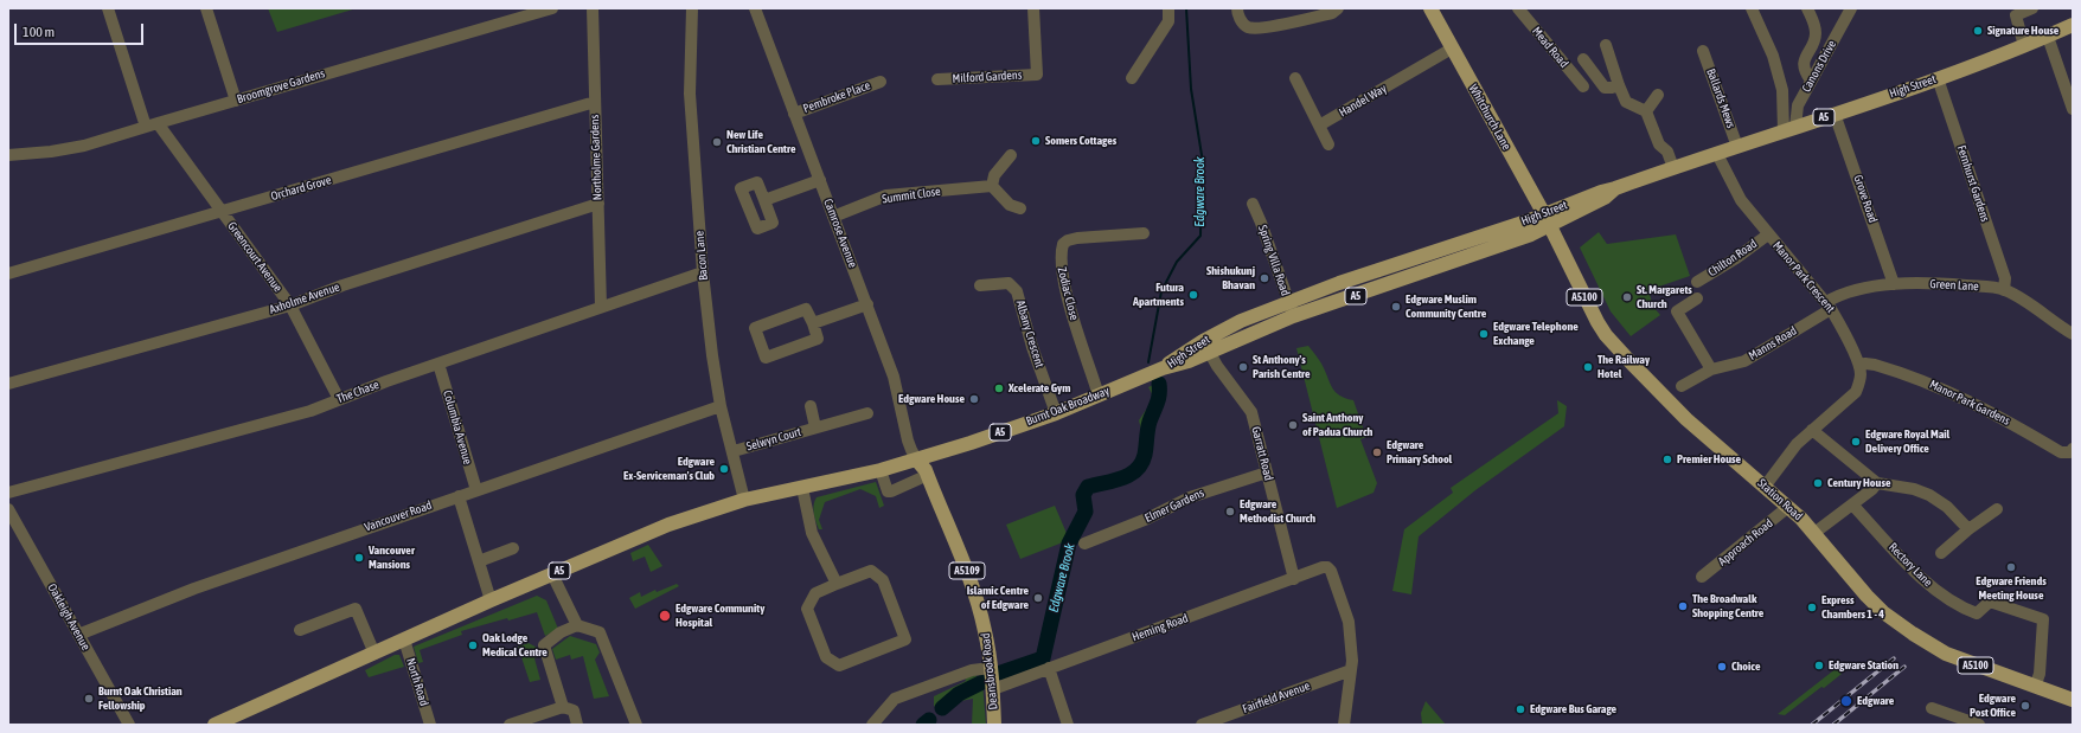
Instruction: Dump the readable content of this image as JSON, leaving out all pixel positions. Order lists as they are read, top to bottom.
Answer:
{
  "streets": {
    "main road": [
      "High Street",
      "Whitchurch Lane",
      "A5",
      "A5100",
      "Burnt Oak Broadway",
      "Station Road",
      "A5109",
      "Deansbrook Road"
    ],
    "street": [
      "Mead Road",
      "Canons Drive",
      "Milford Gardens",
      "Broomgrove Gardens",
      "Pembroke Place",
      "Ballards Mews",
      "Handel Way",
      "Northolme Gardens",
      "Fernhurst Gardens",
      "Orchard Grove",
      "Summit Close",
      "Grove Road",
      "Camrose Avenue",
      "Bacon Lane",
      "Greencourt Avenue",
      "Chilton Road",
      "Spring Villa Road",
      "Manor Park Crescent",
      "Green Lane",
      "Zodiac Close",
      "Axholme Avenue",
      "Albany Crescent",
      "Manns Road",
      "The Chase",
      "Manor Park Gardens",
      "Columbia Avenue",
      "Selwyn Court",
      "Garratt Road",
      "Elmer Gardens",
      "Vancouver Road",
      "Approach Road",
      "Rectory Lane",
      "Oakleigh Avenue",
      "Heming Road",
      "North Road",
      "Fairfield Avenue"
    ]
  },
  "crossings": [
    ["Canons Drive", "High Street"],
    ["Broomgrove Gardens", "Greencourt Avenue"],
    ["High Street", "Ballards Mews"],
    ["High Street", "Whitchurch Lane"],
    ["High Street", "A5"],
    ["High Street", "Fernhurst Gardens"],
    ["High Street", "Grove Road"],
    ["High Street", "Spring Villa Road"],
    ["High Street", "Manor Park Crescent"],
    ["High Street", "Burnt Oak Broadway"],
    ["High Street", "Garratt Road"],
    ["High Street", "Station Road"],
    ["Pembroke Place", "Camrose Avenue"],
    ["Handel Way", "Whitchurch Lane"],
    ["Whitchurch Lane", "Station Road"],
    ["A5", "Camrose Avenue"],
    ["A5", "Bacon Lane"],
    ["A5", "Burnt Oak Broadway"],
    ["A5", "Deansbrook Road"],
    ["A5", "North Road"],
    ["Northolme Gardens", "Orchard Grove"],
    ["Northolme Gardens", "Axholme Avenue"],
    ["Northolme Gardens", "The Chase"],
    ["Fernhurst Gardens", "Green Lane"],
    ["Orchard Grove", "Greencourt Avenue"],
    ["Summit Close", "Camrose Avenue"],
    ["Grove Road", "Green Lane"],
    ["Camrose Avenue", "Burnt Oak Broadway"],
    ["Camrose Avenue", "Deansbrook Road"],
    ["Bacon Lane", "The Chase"],
    ["Bacon Lane", "Selwyn Court"],
    ["Bacon Lane", "Vancouver Road"],
    ["Greencourt Avenue", "Axholme Avenue"],
    ["Greencourt Avenue", "The Chase"],
    ["Chilton Road", "Manor Park Crescent"],
    ["Manor Park Crescent", "Green Lane"],
    ["Manor Park Crescent", "Manns Road"],
    ["Manor Park Crescent", "Manor Park Gardens"],
    ["Green Lane", "Manns Road"],
    ["Zodiac Close", "Burnt Oak Broadway"],
    ["Albany Crescent", "Burnt Oak Broadway"],
    ["The Chase", "Columbia Avenue"],
    ["Burnt Oak Broadway", "Deansbrook Road"],
    ["Columbia Avenue", "Vancouver Road"],
    ["Garratt Road", "Elmer Gardens"],
    ["Garratt Road", "Heming Road"],
    ["Station Road", "Approach Road"],
    ["Station Road", "Rectory Lane"],
    ["Vancouver Road", "Oakleigh Avenue"],
    ["Heming Road", "Deansbrook Road"],
    ["Heming Road", "Fairfield Avenue"]
  ],
  "water": ["Edgware Brook"],
  "places": [
    "Signature House",
    "Somers Cottages",
    "New Life Christian Centre",
    "Shishukunj Bhavan",
    "Futura Apartments",
    "St. Margarets Church",
    "Edgware Muslim Community Centre",
    "Edgware Telephone Exchange",
    "St Anthony's Parish Centre",
    "The Railway Hotel",
    "Xcelerate Gym",
    "Edgware House",
    "Saint Anthony of Padua Church",
    "Edgware Royal Mail Delivery Office",
    "Edgware Primary School",
    "Premier House",
    "Edgware Ex-Serviceman's Club",
    "Century House",
    "Edgware Methodist Church",
    "Vancouver Mansions",
    "Edgware Friends Meeting House",
    "Islamic Centre of Edgware",
    "The Broadwalk Shopping Centre",
    "Express Chambers 1 - 4",
    "Edgware Community Hospital",
    "Oak Lodge Medical Centre",
    "Edgware Station",
    "Choice",
    "Burnt Oak Christian Fellowship",
    "Edgware",
    "Edgware Post Office",
    "Edgware Bus Garage"
  ],
  "scale_bar": "100 m"
}
